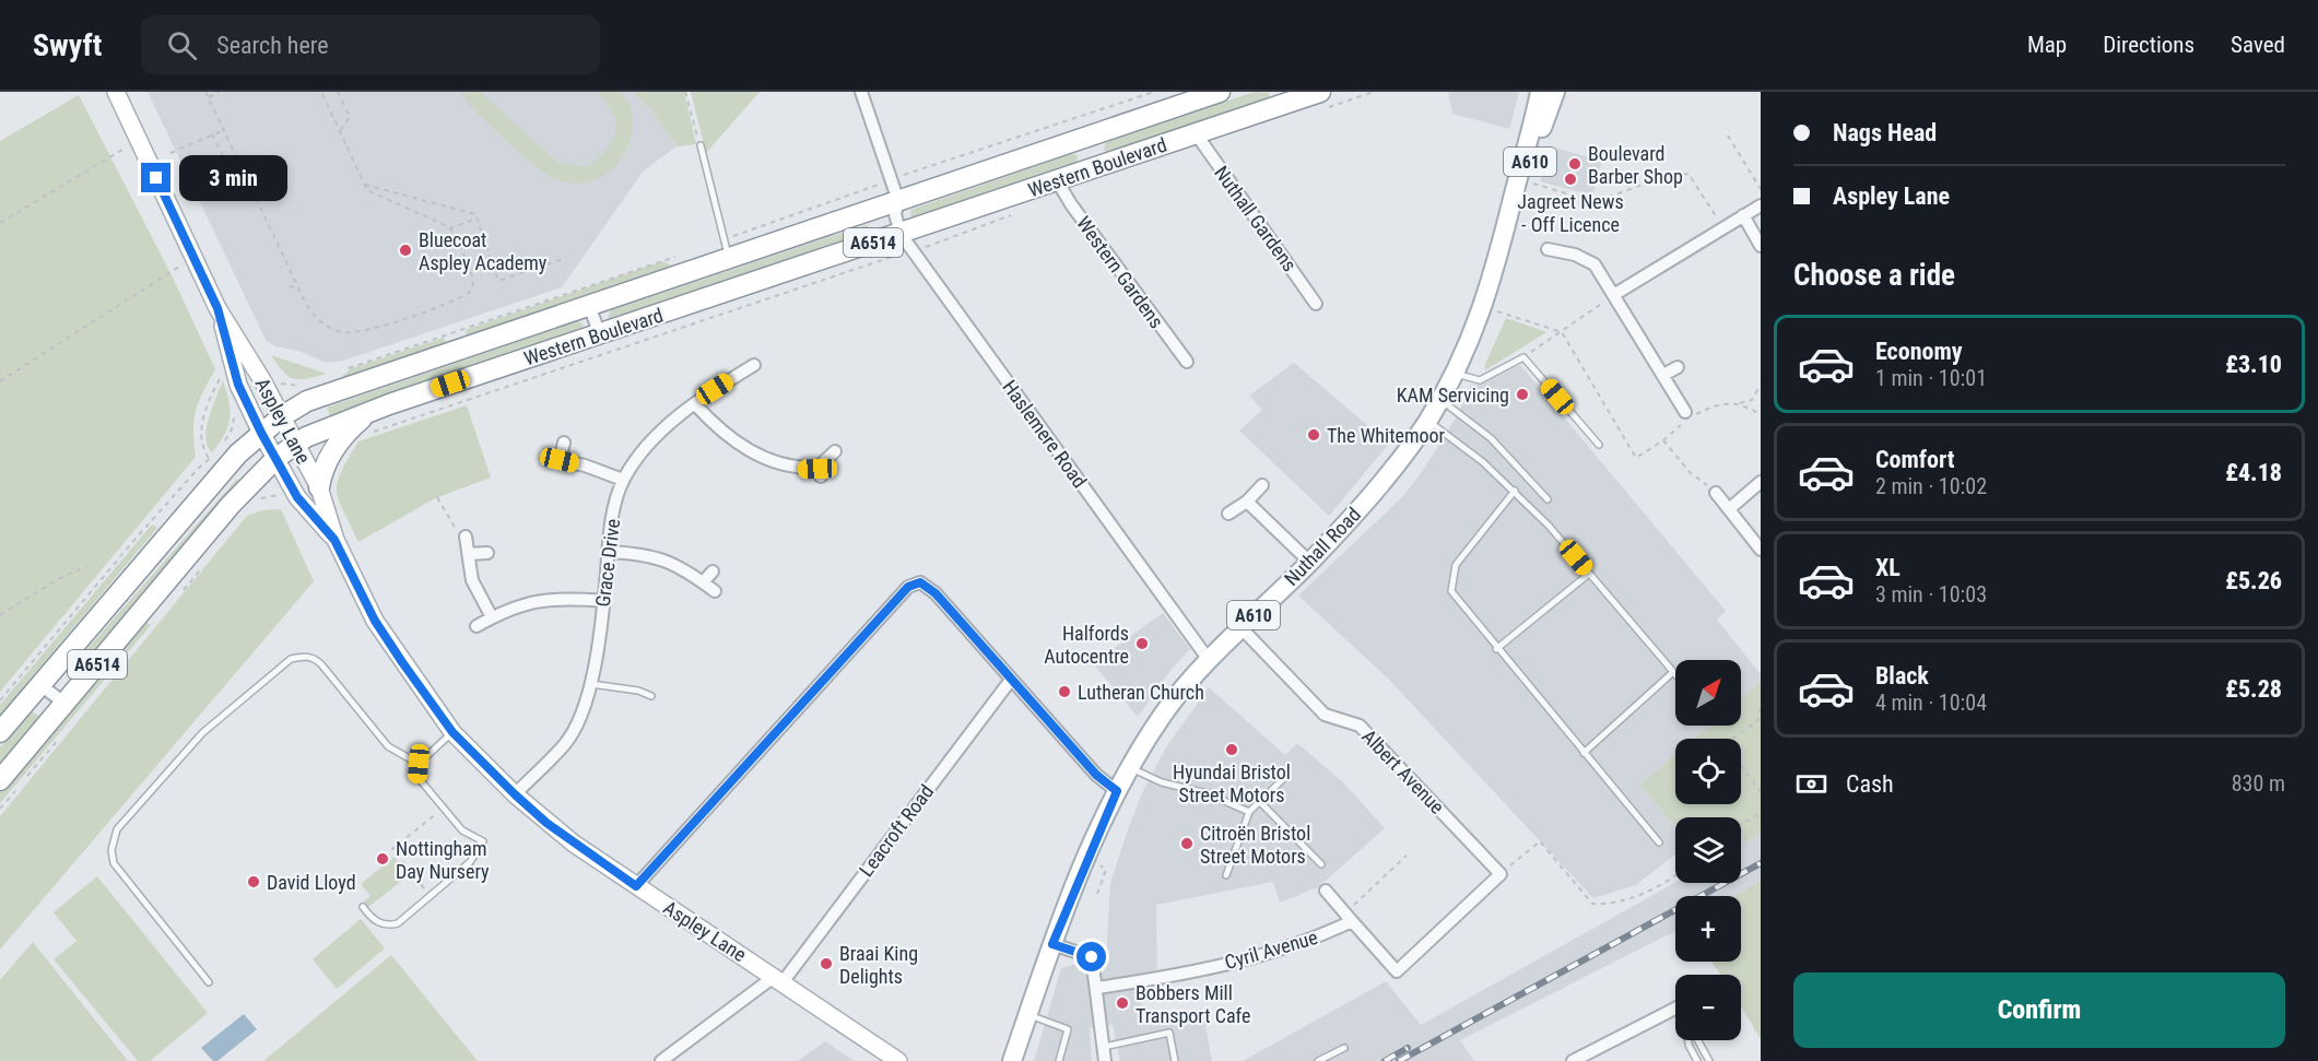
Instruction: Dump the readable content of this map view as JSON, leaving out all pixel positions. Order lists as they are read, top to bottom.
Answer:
{
  "streets": {
    "highway": ["Western Boulevard", "A6514"],
    "main road": ["A610", "Aspley Lane", "Nuthall Road"],
    "street": [
      "Nuthall Gardens",
      "Western Gardens",
      "Haslemere Road",
      "Grace Drive",
      "Albert Avenue",
      "Leacroft Road",
      "Cyril Avenue"
    ]
  },
  "crossings": [
    ["Western Boulevard", "Nuthall Gardens"],
    ["Western Boulevard", "Western Gardens"],
    ["Western Boulevard", "Aspley Lane"],
    ["Western Boulevard", "Haslemere Road"],
    ["Aspley Lane", "Grace Drive"],
    ["Aspley Lane", "Leacroft Road"],
    ["Haslemere Road", "Nuthall Road"],
    ["Nuthall Road", "Albert Avenue"]
  ],
  "places": [
    "Boulevard Barber Shop",
    "Jagreet News - Off Licence",
    "Bluecoat Aspley Academy",
    "KAM Servicing",
    "The Whitemoor",
    "Halfords Autocentre",
    "Lutheran Church",
    "Hyundai Bristol Street Motors",
    "Citroën Bristol Street Motors",
    "Nottingham Day Nursery",
    "David Lloyd",
    "Braai King Delights",
    "Bobbers Mill Transport Cafe"
  ],
  "north": "top right",
  "page": {
    "header": "Swyft",
    "search": "Search here",
    "nav": ["Map", "Directions", "Saved"],
    "banner": ["Nags Head", "Aspley Lane"],
    "bubble": "3 min",
    "heading": "Choose a ride",
    "list": [
      {
        "name": "Economy",
        "note": "1 min · 10:01",
        "value": "£3.10"
      },
      {
        "name": "Comfort",
        "note": "2 min · 10:02",
        "value": "£4.18"
      },
      {
        "name": "XL",
        "note": "3 min · 10:03",
        "value": "£5.26"
      },
      {
        "name": "Black",
        "note": "4 min · 10:04",
        "value": "£5.28"
      }
    ],
    "map_buttons": ["+", "−"],
    "pay": ["Cash", "830 m"],
    "buttons": "Confirm"
  }
}
